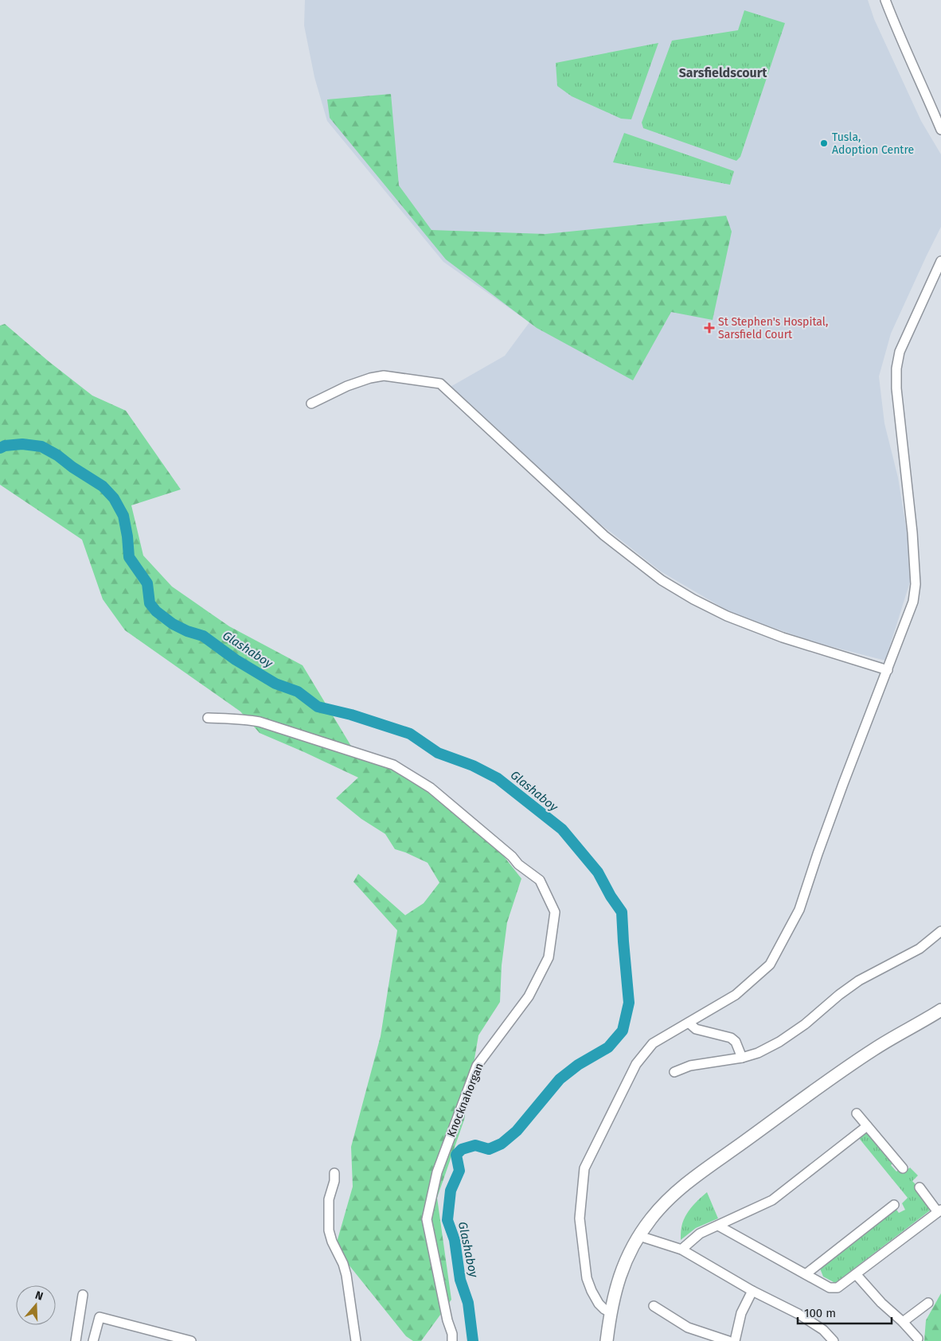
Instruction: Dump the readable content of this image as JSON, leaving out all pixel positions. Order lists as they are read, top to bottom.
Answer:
{
  "streets": {
    "street": ["Knocknahorgan"]
  },
  "districts": ["Sarsfieldscourt"],
  "water": ["Glashaboy"],
  "places": {
    "other": ["Tusla, Adoption Centre"],
    "health": ["St Stephen's Hospital, Sarsfield Court"]
  },
  "scale_bar": "100 m",
  "north": "top"
}
